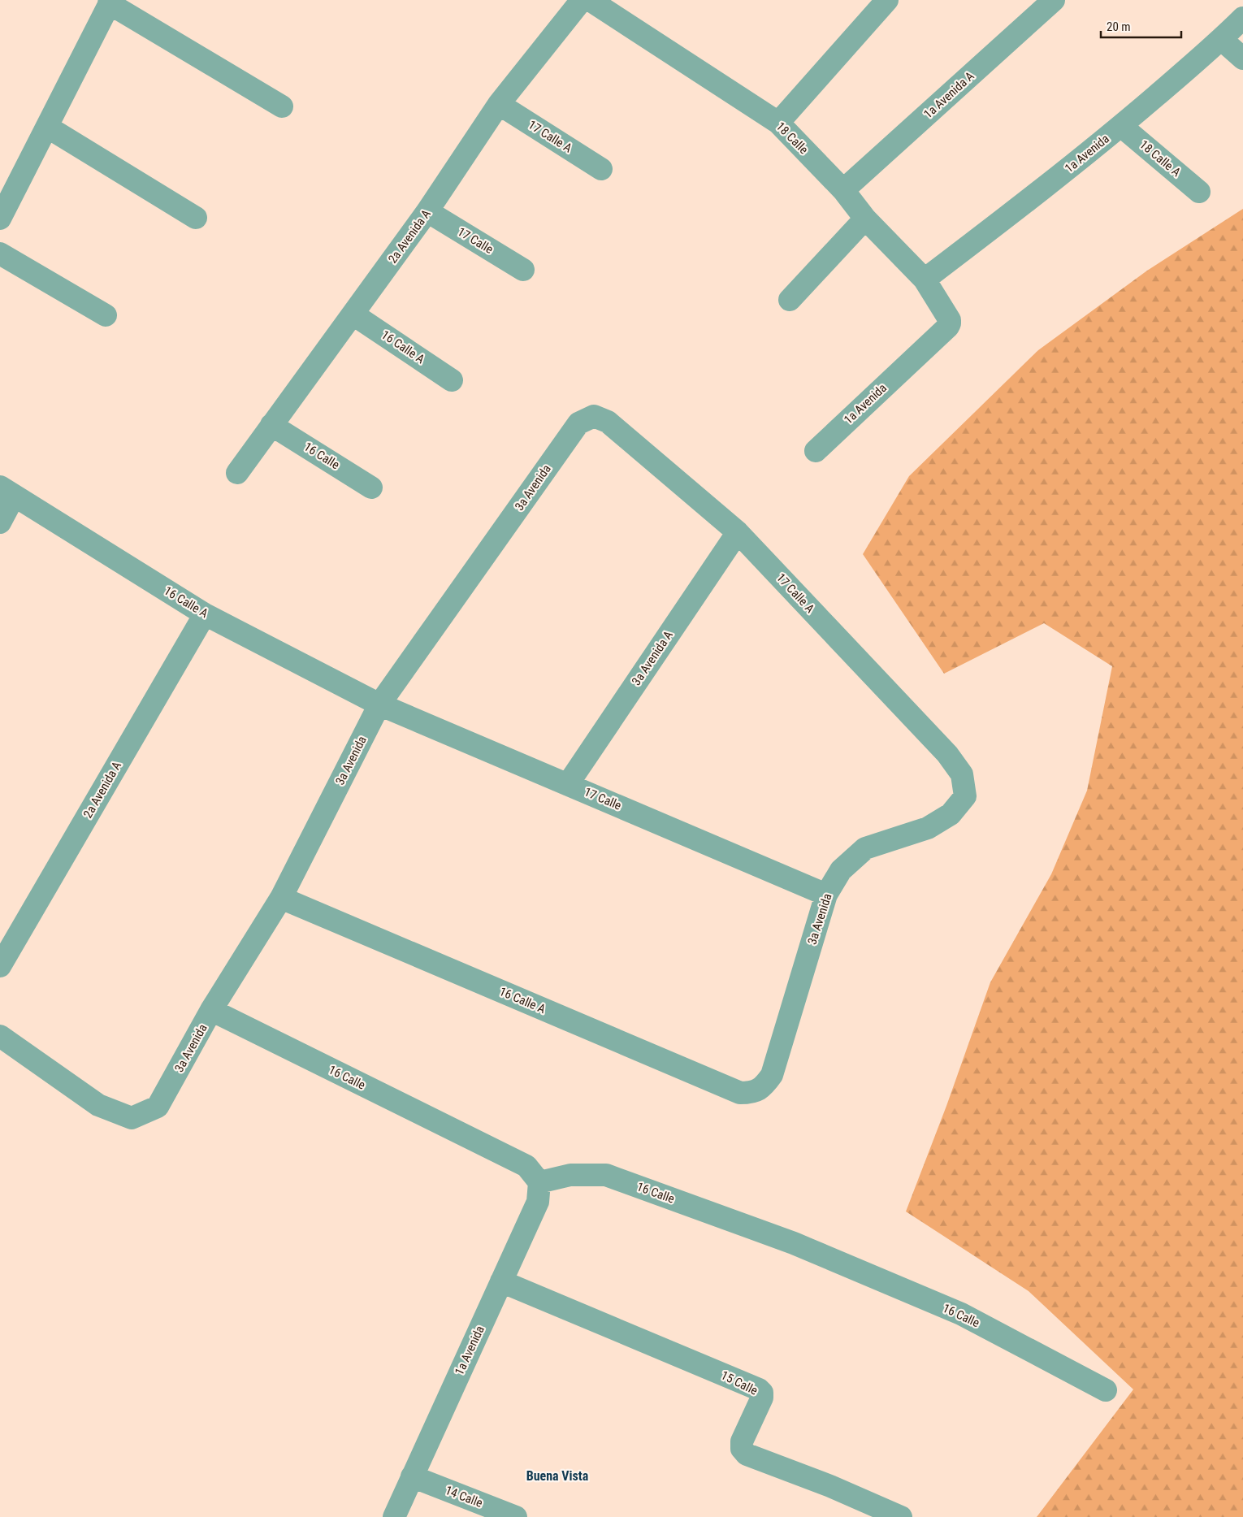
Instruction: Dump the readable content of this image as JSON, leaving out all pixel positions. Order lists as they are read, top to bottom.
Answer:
{
  "streets": {
    "street": [
      "1a Avenida A",
      "17 Calle A",
      "18 Calle",
      "1a Avenida",
      "18 Calle A",
      "2a Avenida A",
      "17 Calle",
      "16 Calle A",
      "16 Calle",
      "3a Avenida",
      "3a Avenida A",
      "15 Calle",
      "14 Calle"
    ]
  },
  "crossings": [
    ["1a Avenida A", "18 Calle"],
    ["17 Calle A", "2a Avenida A"],
    ["17 Calle A", "3a Avenida"],
    ["17 Calle A", "3a Avenida A"],
    ["18 Calle", "1a Avenida"],
    ["1a Avenida", "18 Calle A"],
    ["1a Avenida", "16 Calle"],
    ["1a Avenida", "15 Calle"],
    ["1a Avenida", "14 Calle"],
    ["2a Avenida A", "17 Calle"],
    ["2a Avenida A", "16 Calle A"],
    ["2a Avenida A", "16 Calle"],
    ["17 Calle", "16 Calle A"],
    ["17 Calle", "3a Avenida"],
    ["17 Calle", "3a Avenida A"],
    ["16 Calle A", "3a Avenida"],
    ["16 Calle", "3a Avenida"]
  ],
  "districts": ["Buena Vista"],
  "scale_bar": "20 m"
}
